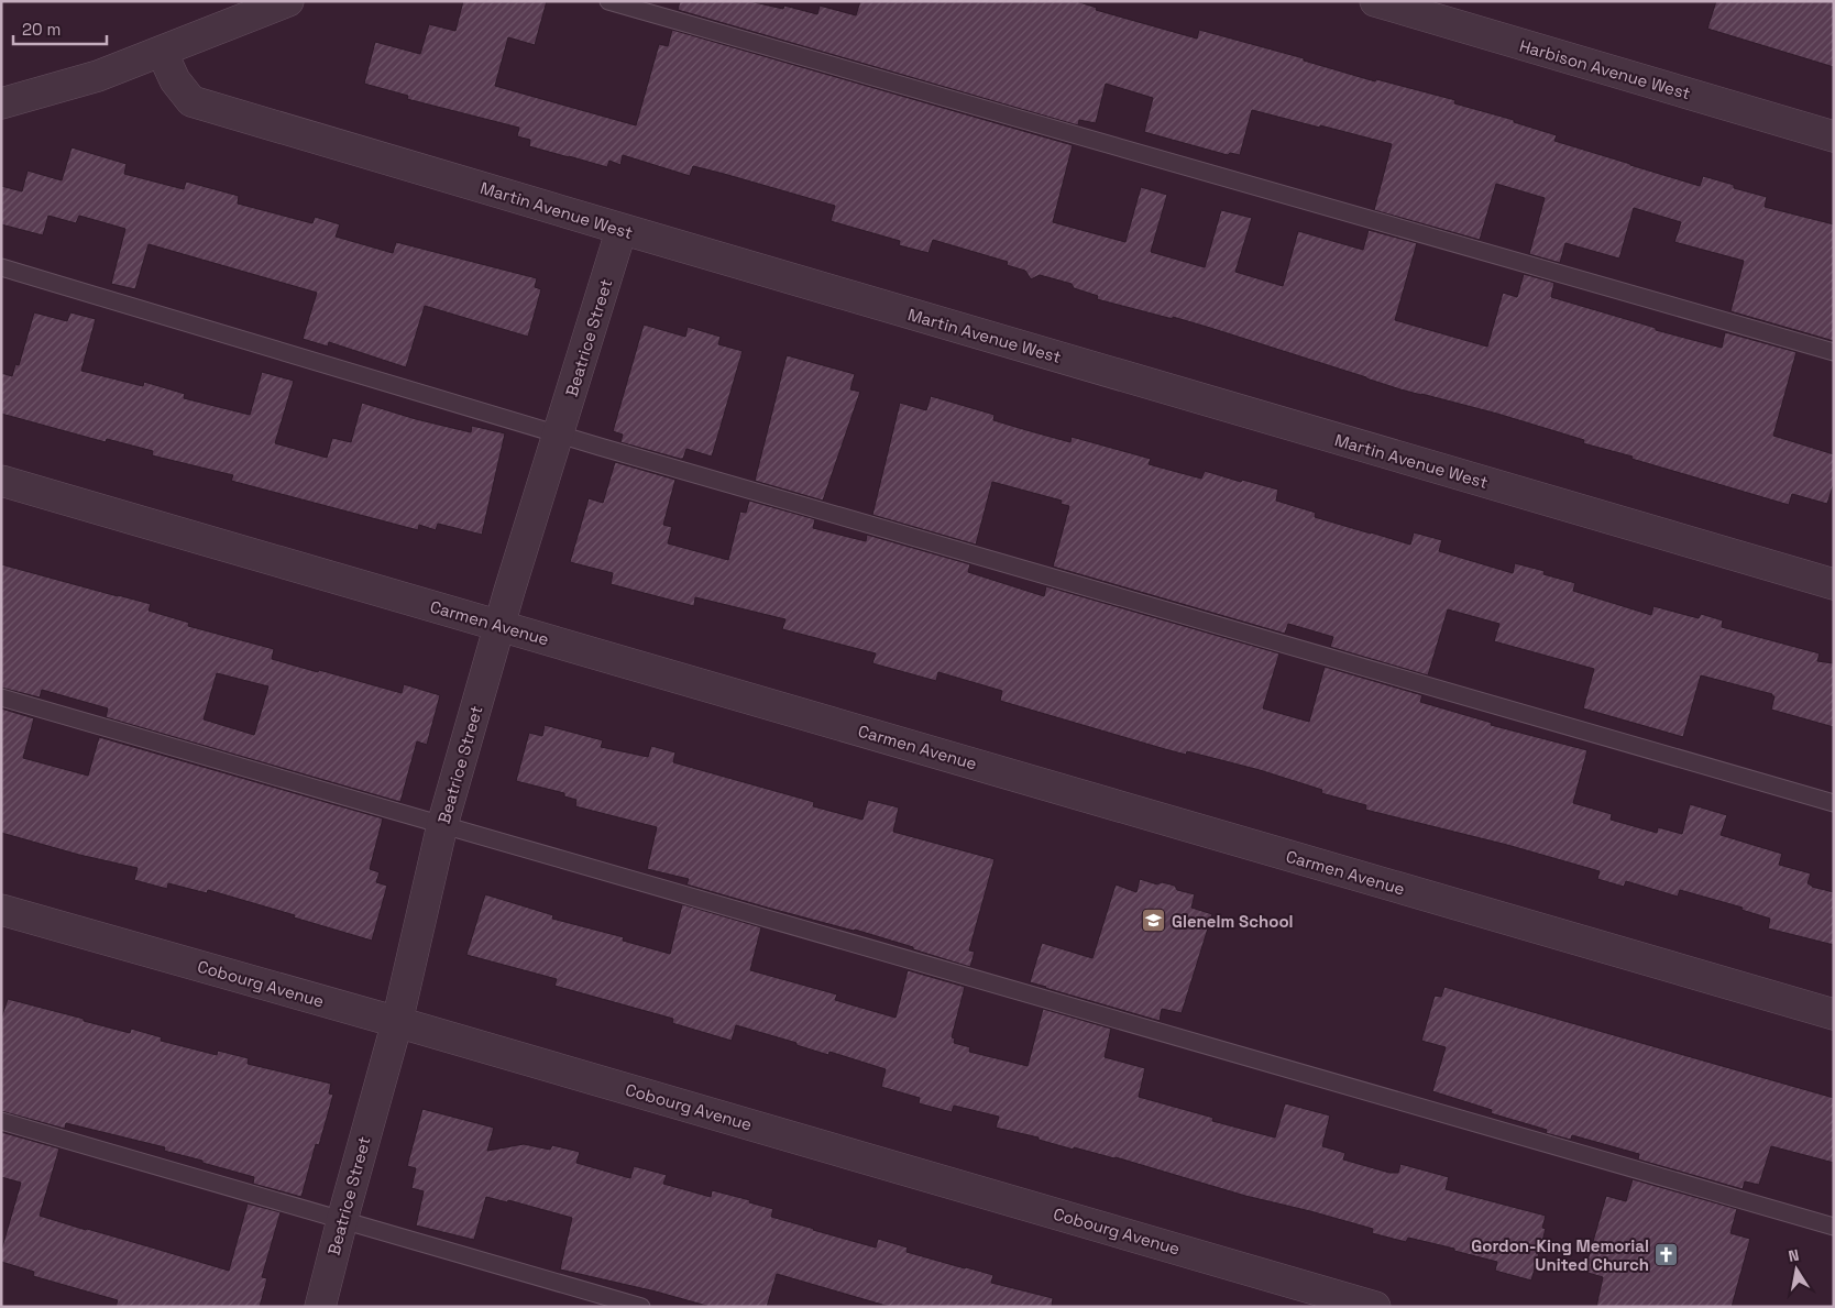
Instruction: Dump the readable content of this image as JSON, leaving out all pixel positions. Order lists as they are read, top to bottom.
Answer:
{
  "streets": {
    "street": [
      "Harbison Avenue West",
      "Martin Avenue West",
      "Beatrice Street",
      "Carmen Avenue",
      "Cobourg Avenue"
    ]
  },
  "crossings": [
    ["Martin Avenue West", "Beatrice Street"],
    ["Beatrice Street", "Carmen Avenue"],
    ["Beatrice Street", "Cobourg Avenue"]
  ],
  "places": {
    "school or university": ["Glenelm School"],
    "church": ["Gordon-King Memorial United Church"]
  },
  "scale_bar": "20 m",
  "north": "top"
}
